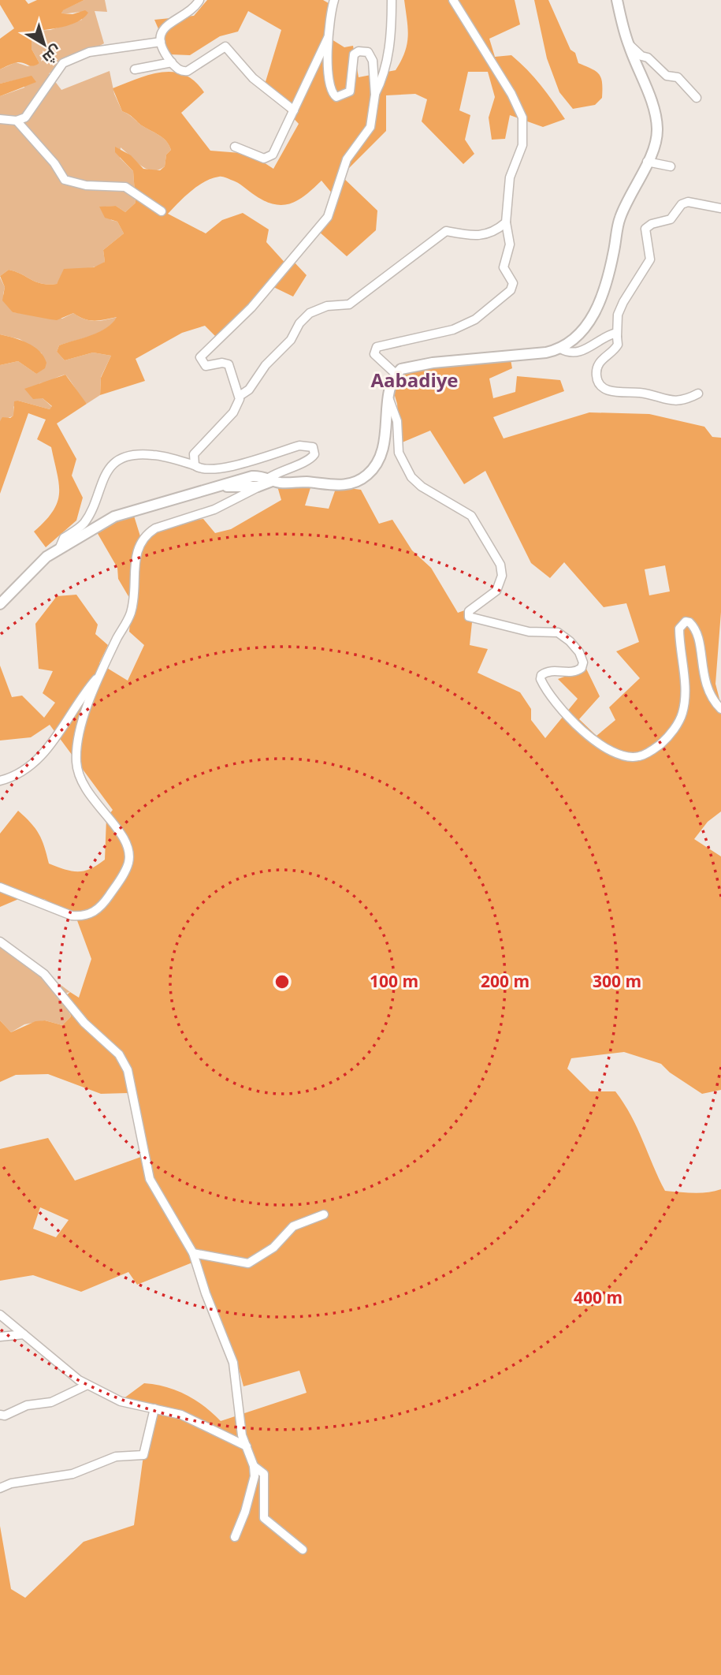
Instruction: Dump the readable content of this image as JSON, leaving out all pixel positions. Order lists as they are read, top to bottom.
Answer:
{
  "districts": ["Aabadiye"],
  "north": "bottom right",
  "rings": [
    "100 m",
    "200 m",
    "300 m",
    "400 m"
  ]
}
